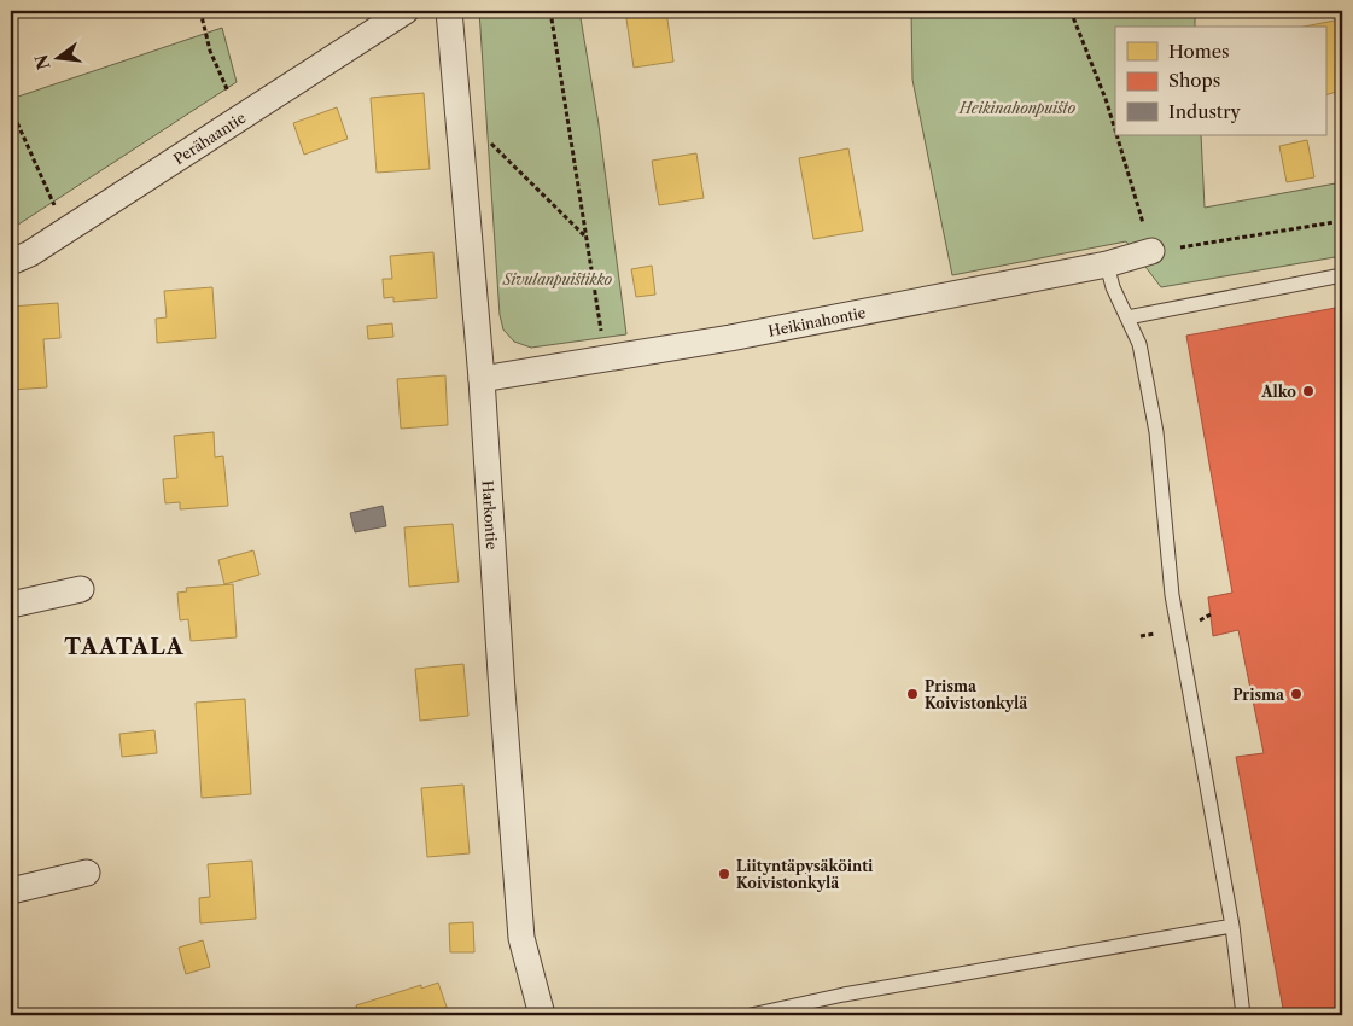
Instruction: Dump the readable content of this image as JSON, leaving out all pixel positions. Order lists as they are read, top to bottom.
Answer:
{
  "streets": {
    "street": ["Perähaantie", "Heikinahontie", "Harkontie"]
  },
  "crossings": [
    ["Heikinahontie", "Harkontie"]
  ],
  "districts": ["TAATALA"],
  "parks": ["Heikinahonpuisto", "Sivulanpuistikko"],
  "places": [
    "Alko",
    "Prisma Koivistonkylä",
    "Prisma",
    "Liityntäpysäköinti Koivistonkylä"
  ],
  "legend": ["Homes", "Shops", "Industry"],
  "north": "left"
}
